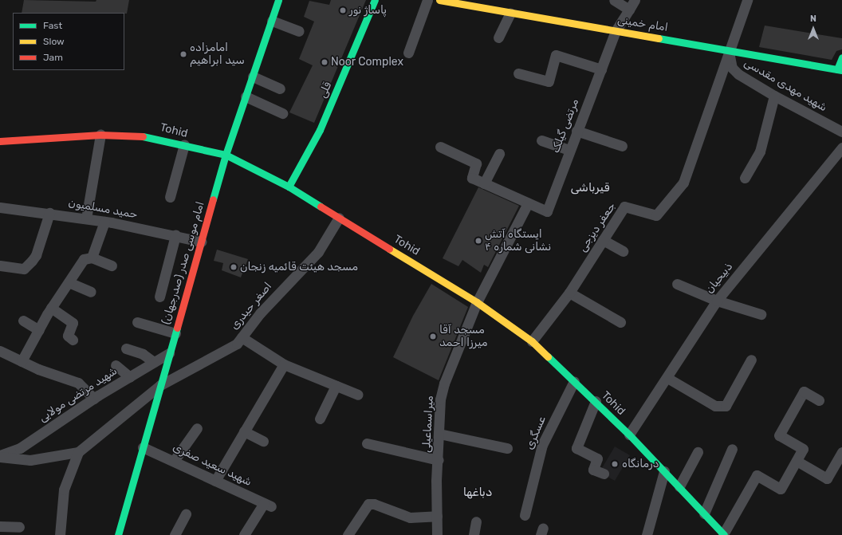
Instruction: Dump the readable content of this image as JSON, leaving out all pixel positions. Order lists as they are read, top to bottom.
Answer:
{
  "streets": {
    "main road": [
      "امام خمینی",
      "قلی",
      "Tohid",
      "(صدرجهان) امام موسی صدر"
    ],
    "street": [
      "شهید مهدی مقدسی",
      "مرتضی گیلک",
      "حمید مسلمیون",
      "جعفر دیزجی",
      "ذبیحیان",
      "اصغر حیدری",
      "شهید مرتضی مولایی",
      "میراسماعیلی",
      "عسگری",
      "شهید سعید صفری"
    ]
  },
  "crossings": [
    ["امام خمینی", "شهید مهدی مقدسی"],
    ["امام خمینی", "مرتضی گیلک"],
    ["امام خمینی", "جعفر دیزجی"],
    ["شهید مهدی مقدسی", "جعفر دیزجی"],
    ["قلی", "Tohid"],
    ["مرتضی گیلک", "میراسماعیلی"],
    ["Tohid", "جعفر دیزجی"],
    ["Tohid", "(صدرجهان) امام موسی صدر"],
    ["Tohid", "ذبیحیان"],
    ["Tohid", "اصغر حیدری"],
    ["Tohid", "میراسماعیلی"],
    ["Tohid", "عسگری"],
    ["حمید مسلمیون", "(صدرجهان) امام موسی صدر"],
    ["(صدرجهان) امام موسی صدر", "اصغر حیدری"],
    ["(صدرجهان) امام موسی صدر", "شهید مرتضی مولایی"],
    ["(صدرجهان) امام موسی صدر", "شهید سعید صفری"]
  ],
  "districts": ["قیرباشی", "دباغها"],
  "places": [
    "پاساژ نور",
    "امامزاده سید ابراهیم",
    "Noor Complex",
    "ایستگاه آتش نشانی شماره ۴",
    "مسجد هیئت قائمیه زنجان",
    "مسجد آقا میرزا احمد",
    "درمانگاه"
  ],
  "legend": ["Fast", "Slow", "Jam"],
  "north": "top"
}
